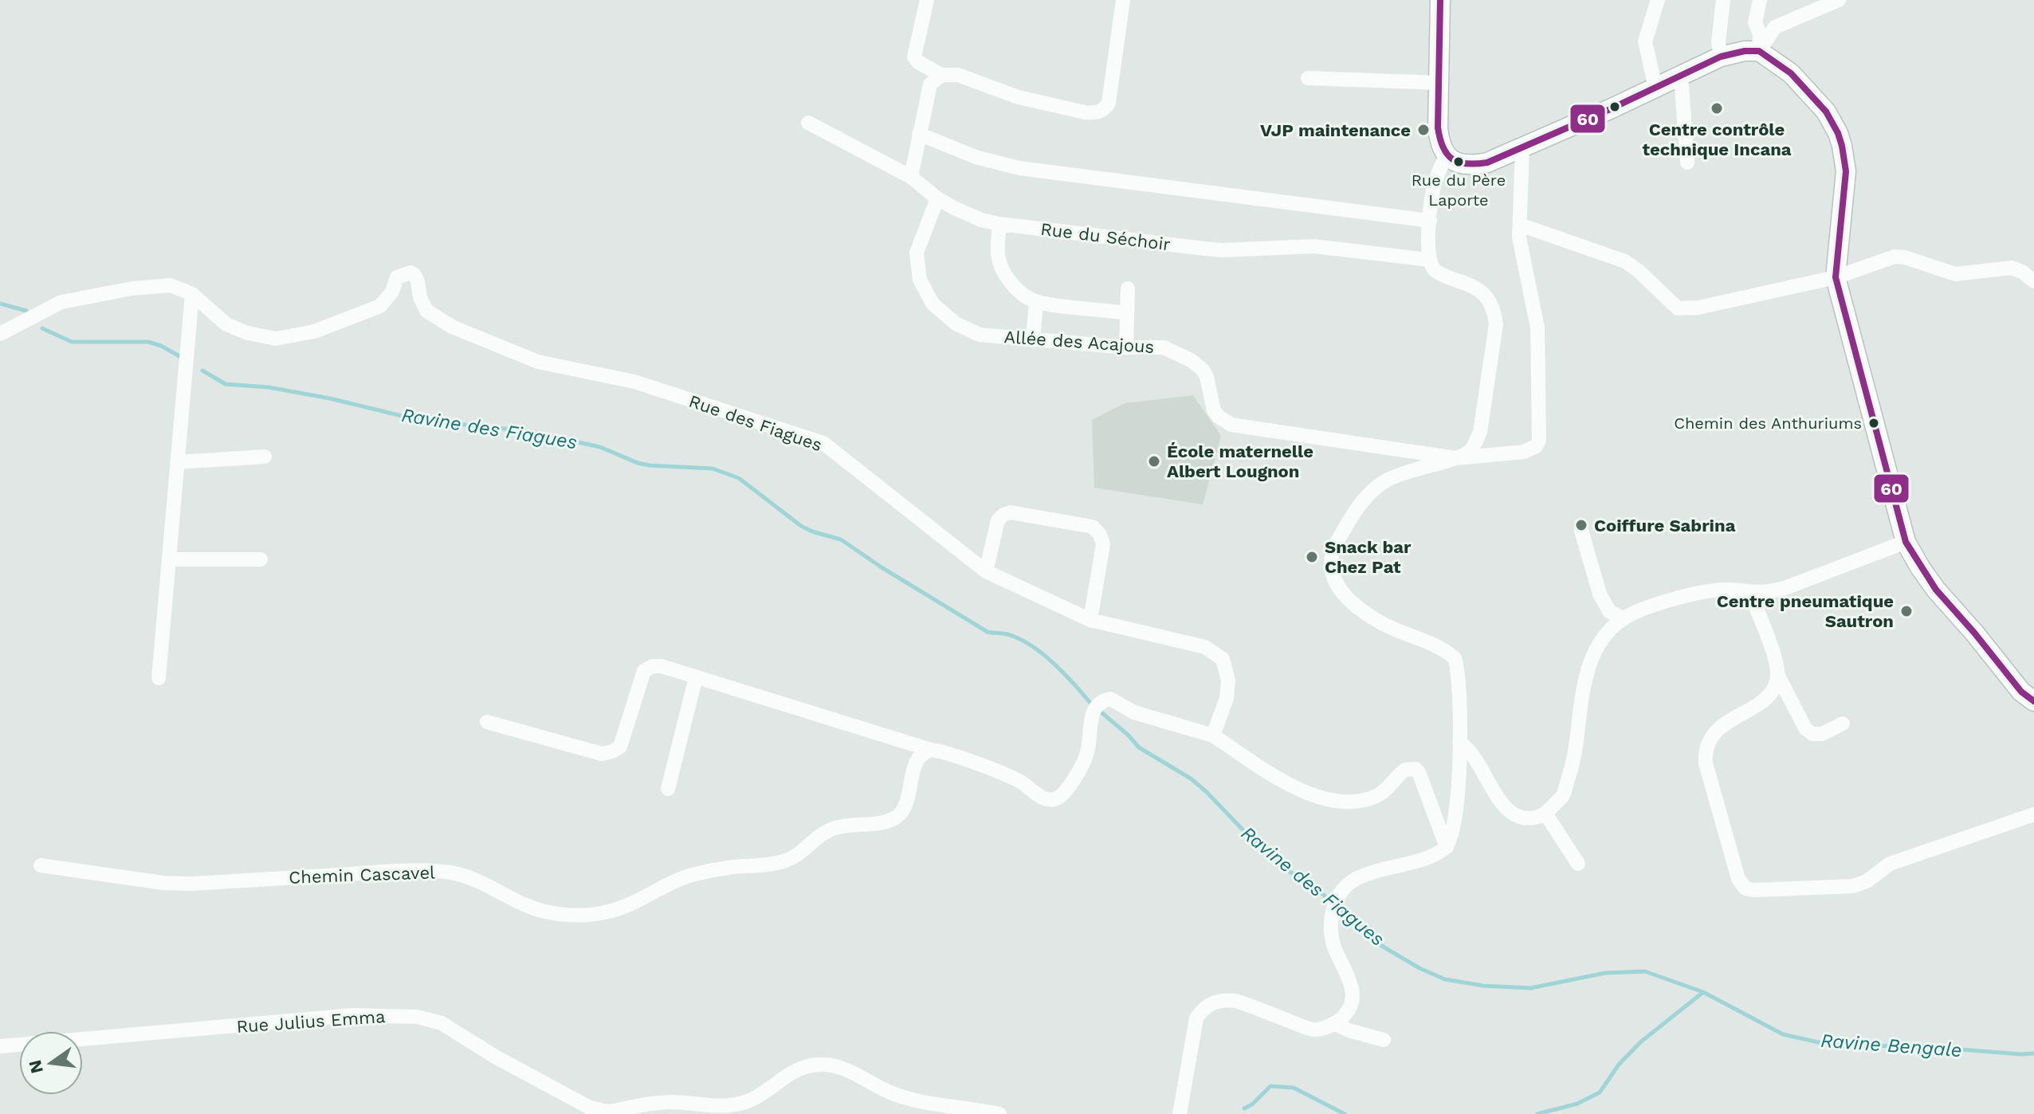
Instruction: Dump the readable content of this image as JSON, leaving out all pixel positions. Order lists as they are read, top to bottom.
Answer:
{
  "streets": {
    "street": [
      "Rue du Séchoir",
      "Allée des Acajous",
      "Rue des Fiagues",
      "Chemin Cascavel",
      "Rue Julius Emma"
    ]
  },
  "crossings": [
    ["Rue du Séchoir", "Allée des Acajous"]
  ],
  "water": ["Ravine des Fiagues", "Ravine Bengale"],
  "places": [
    "Centre contrôle technique Incana",
    "VJP maintenance",
    "Rue du Père Laporte",
    "Chemin des Anthuriums",
    "École maternelle Albert Lougnon",
    "Coiffure Sabrina",
    "Snack bar Chez Pat",
    "Centre pneumatique Sautron"
  ],
  "lines": ["transit line 60"],
  "north": "left"
}
